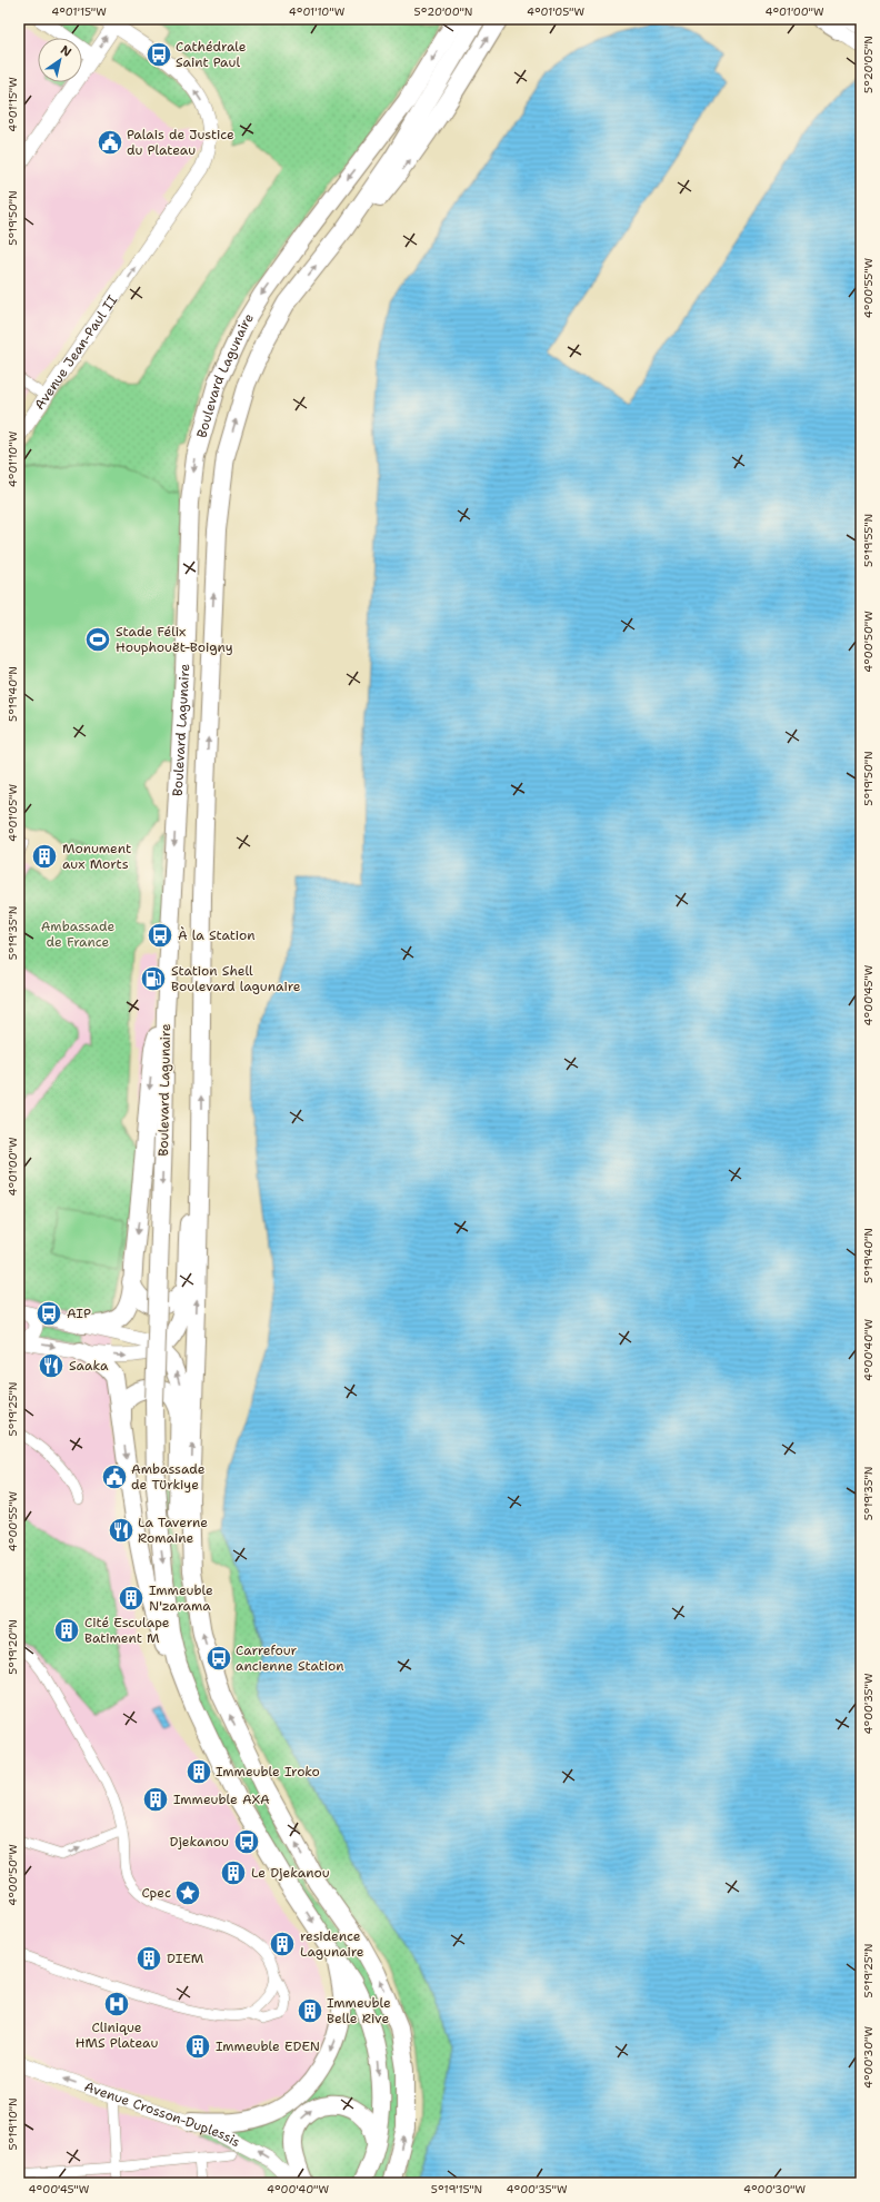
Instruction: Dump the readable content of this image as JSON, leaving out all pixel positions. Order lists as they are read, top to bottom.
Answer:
{
  "streets": {
    "highway": ["Boulevard Lagunaire"],
    "street": ["Avenue Jean-Paul II", "Avenue Crosson-Duplessis"]
  },
  "one_way": ["Avenue Jean-Paul II"],
  "parks": ["Ambassade de France"],
  "places": {
    "bus stop": [
      "Cathédrale Saint Paul",
      "À la Station",
      "AIP",
      "Carrefour ancienne Station",
      "Djekanou"
    ],
    "public building": ["Palais de Justice du Plateau", "Ambassade de Türkiye"],
    "sports": ["Stade Félix Houphouët-Boigny"],
    "building": [
      "Monument aux Morts",
      "Immeuble N'zarama",
      "Cité Esculape Batiment M",
      "Immeuble Iroko",
      "Immeuble AXA",
      "Le Djekanou",
      "residence Lagunaire",
      "DIEM",
      "Immeuble Belle Rive",
      "Immeuble EDEN"
    ],
    "fuel station": ["Station Shell Boulevard lagunaire"],
    "restaurant": ["Saaka", "La Taverne Romaine"],
    "place": ["Cpec"],
    "hospital": ["Clinique HMS Plateau"]
  },
  "north": "top right",
  "coordinates": [
    "4°01'15\"W",
    "4°01'10\"W",
    "5°20'00\"N",
    "4°01'05\"W",
    "4°01'00\"W",
    "5°20'05\"N",
    "5°19'50\"N",
    "4°00'55\"W",
    "5°19'55\"N",
    "4°00'50\"W",
    "5°19'40\"N",
    "5°19'35\"N",
    "4°00'45\"W",
    "4°00'40\"W",
    "5°19'25\"N",
    "5°19'20\"N",
    "4°00'35\"W",
    "4°00'30\"W",
    "5°19'10\"N",
    "5°19'15\"N"
  ]
}
